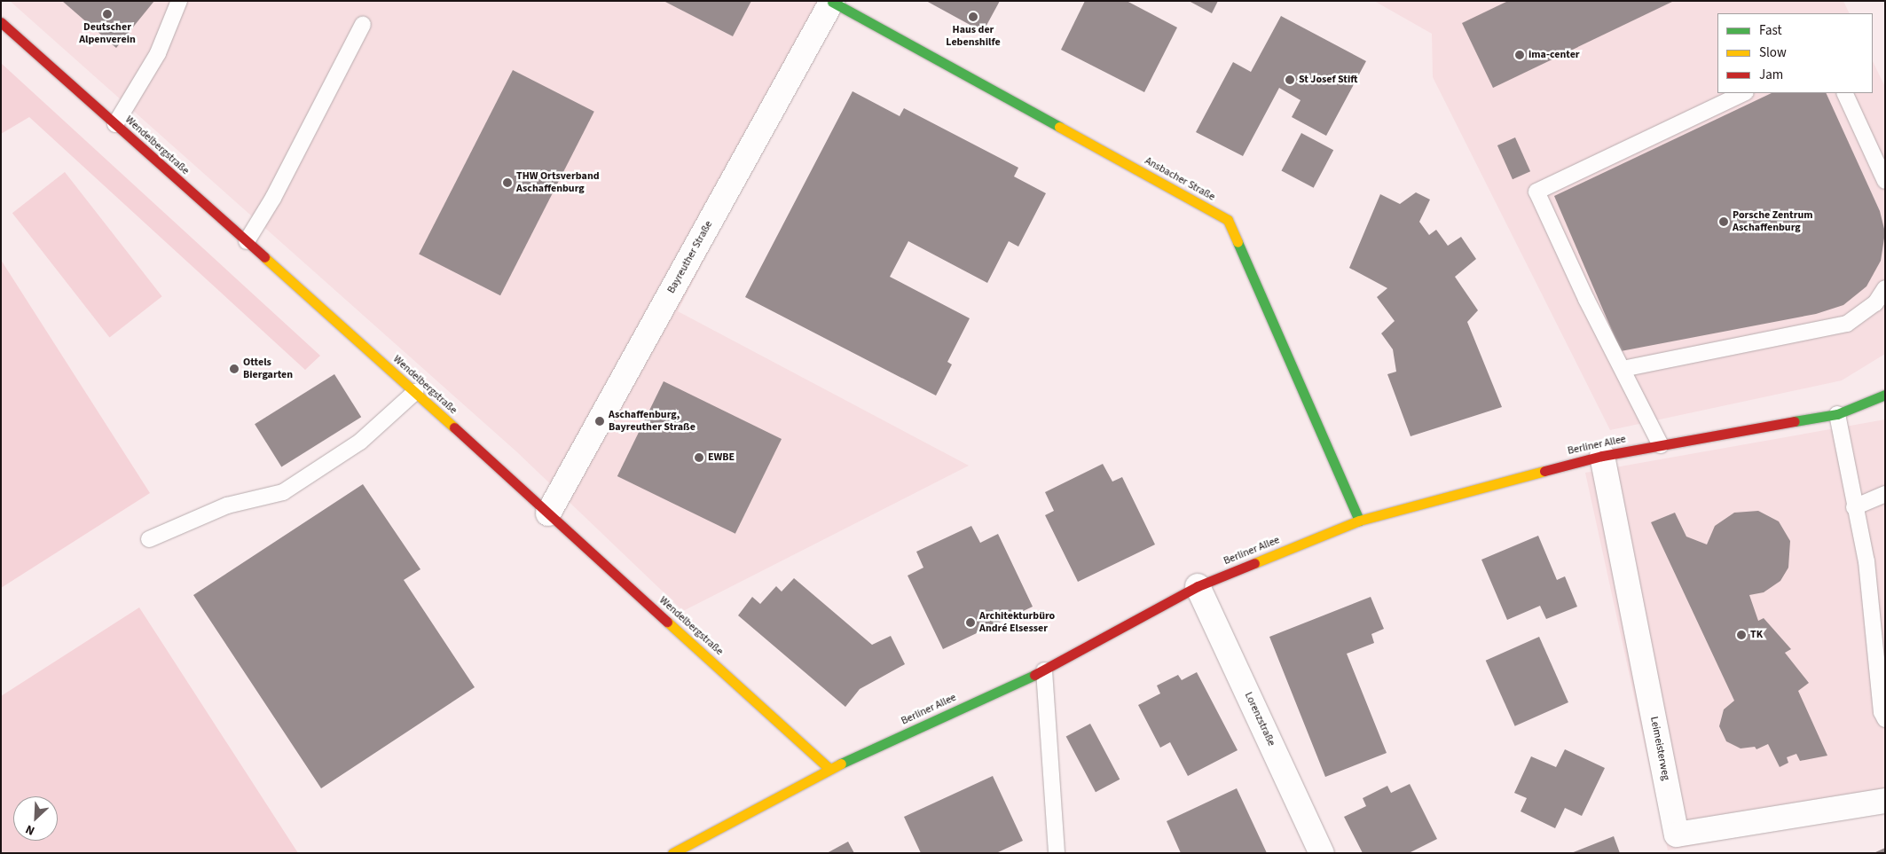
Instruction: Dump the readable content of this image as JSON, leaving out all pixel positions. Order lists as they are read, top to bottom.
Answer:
{
  "streets": {
    "street": [
      "Wendelbergstraße",
      "Ansbacher Straße",
      "Bayreuther Straße",
      "Berliner Allee",
      "Lorenzstraße",
      "Leimeisterweg"
    ]
  },
  "crossings": [
    ["Wendelbergstraße", "Bayreuther Straße"],
    ["Wendelbergstraße", "Berliner Allee"],
    ["Ansbacher Straße", "Bayreuther Straße"],
    ["Ansbacher Straße", "Berliner Allee"],
    ["Berliner Allee", "Lorenzstraße"],
    ["Berliner Allee", "Leimeisterweg"]
  ],
  "places": [
    "Deutscher Alpenverein",
    "Haus der Lebenshilfe",
    "ima-center",
    "St Josef Stift",
    "THW Ortsverband Aschaffenburg",
    "Porsche Zentrum Aschaffenburg",
    "Ottels Biergarten",
    "Aschaffenburg, Bayreuther Straße",
    "EWBE",
    "Architekturbüro André Elsesser",
    "TK"
  ],
  "legend": ["Fast", "Slow", "Jam"],
  "north": "bottom left"
}
